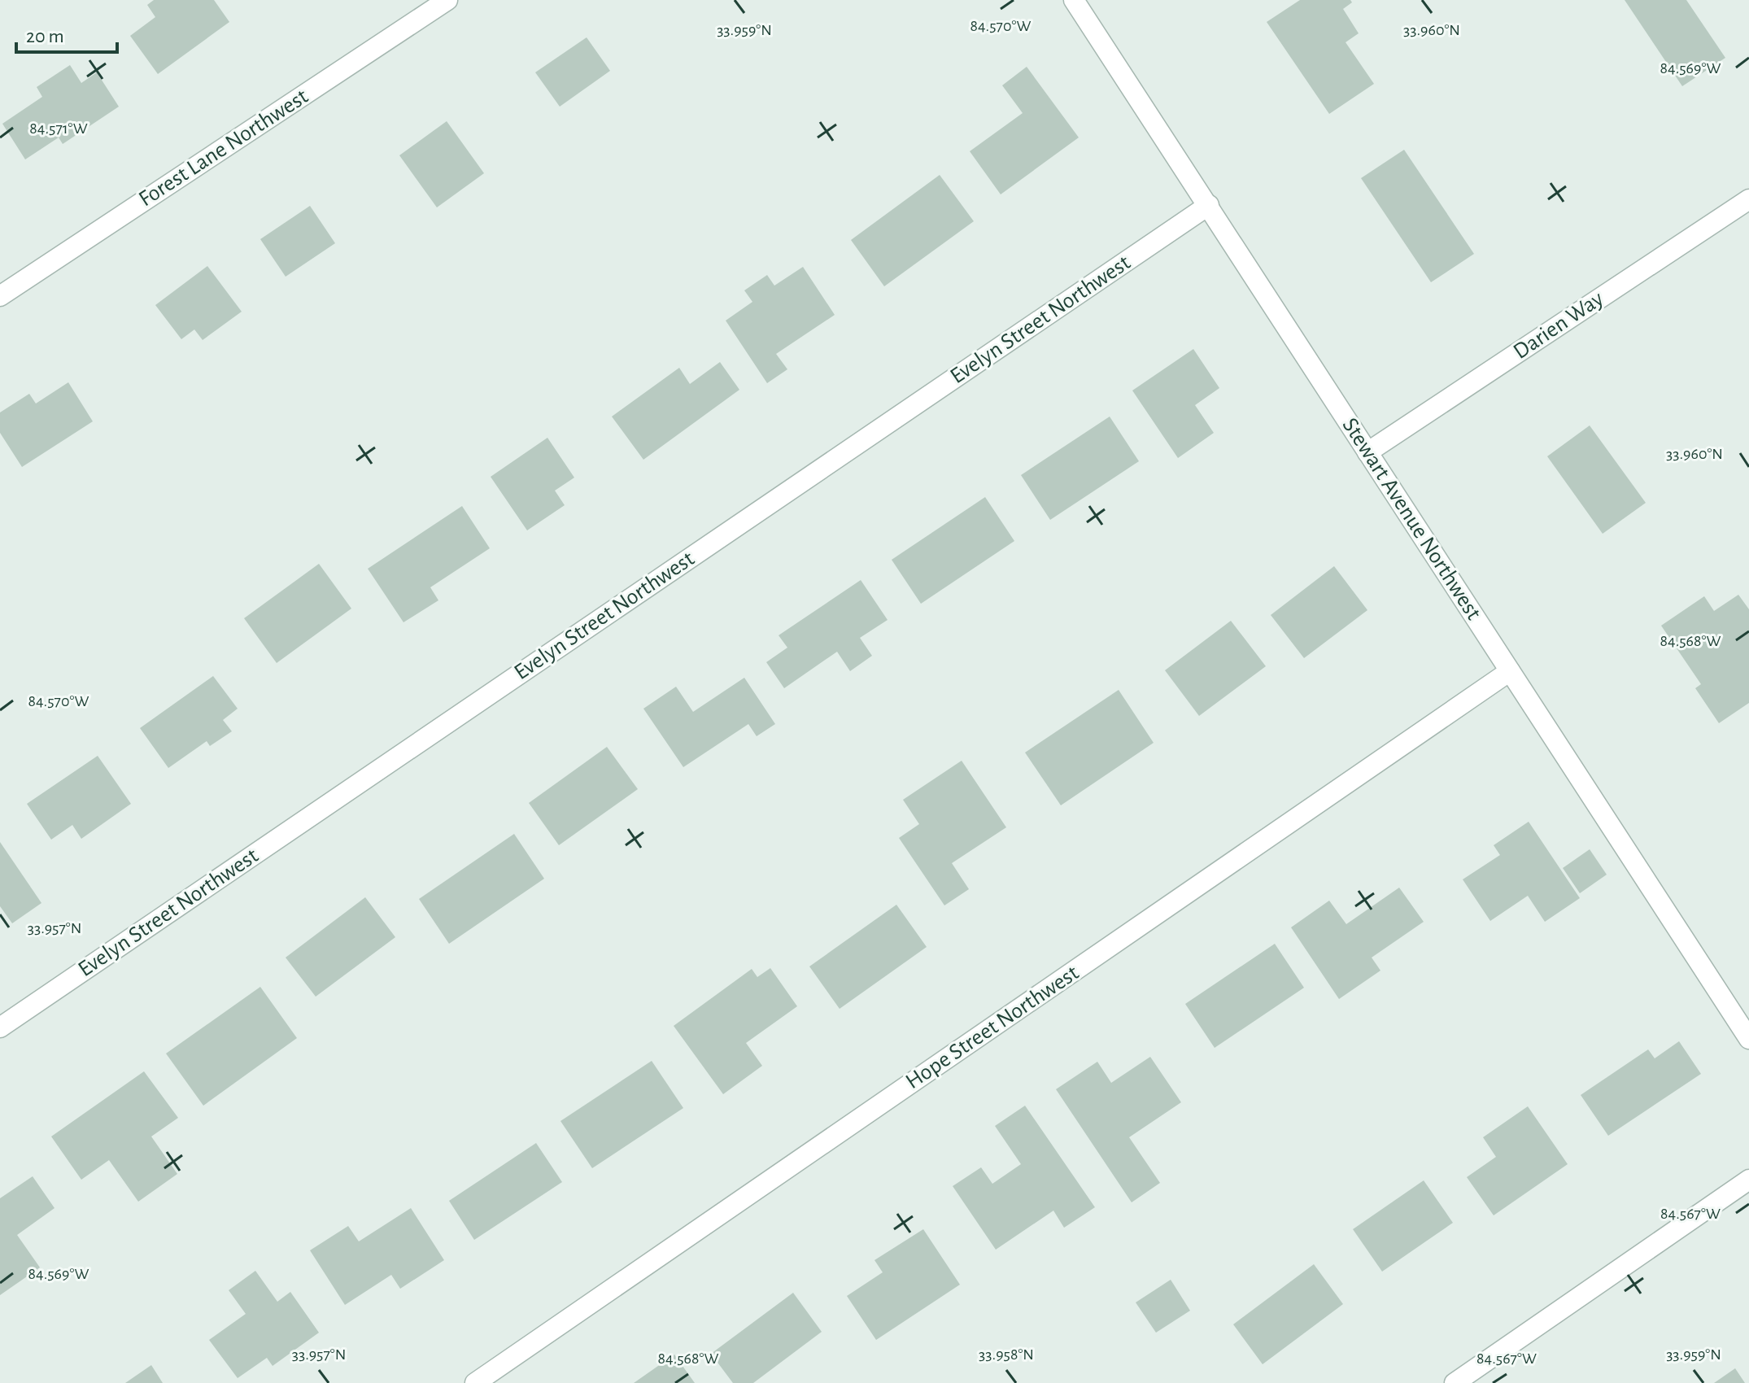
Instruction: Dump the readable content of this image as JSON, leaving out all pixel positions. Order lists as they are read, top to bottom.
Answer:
{
  "streets": {
    "street": [
      "Forest Lane Northwest",
      "Evelyn Street Northwest",
      "Darien Way",
      "Stewart Avenue Northwest",
      "Hope Street Northwest"
    ]
  },
  "crossings": [
    ["Evelyn Street Northwest", "Stewart Avenue Northwest"],
    ["Darien Way", "Stewart Avenue Northwest"],
    ["Stewart Avenue Northwest", "Hope Street Northwest"]
  ],
  "scale_bar": "20 m",
  "coordinates": [
    "84.570°W",
    "33.959°N",
    "33.960°N",
    "84.569°W",
    "84.571°W",
    "84.568°W",
    "33.957°N",
    "84.567°W",
    "33.958°N"
  ]
}
